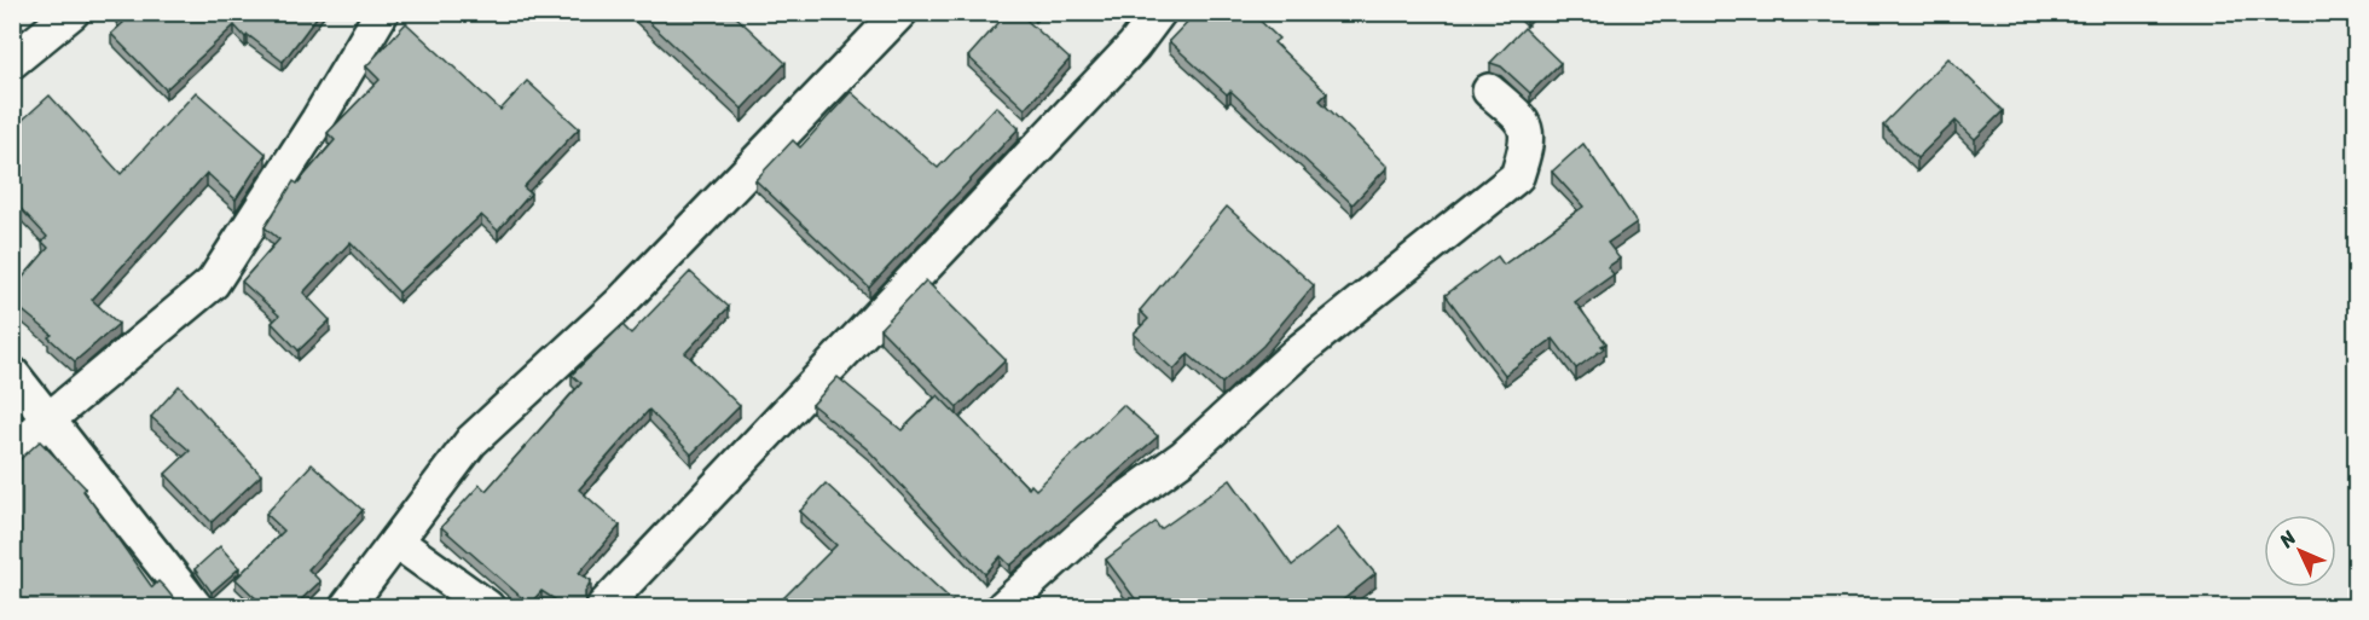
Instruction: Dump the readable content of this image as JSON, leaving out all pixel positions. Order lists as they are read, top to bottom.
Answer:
{
  "north": "top left"
}
